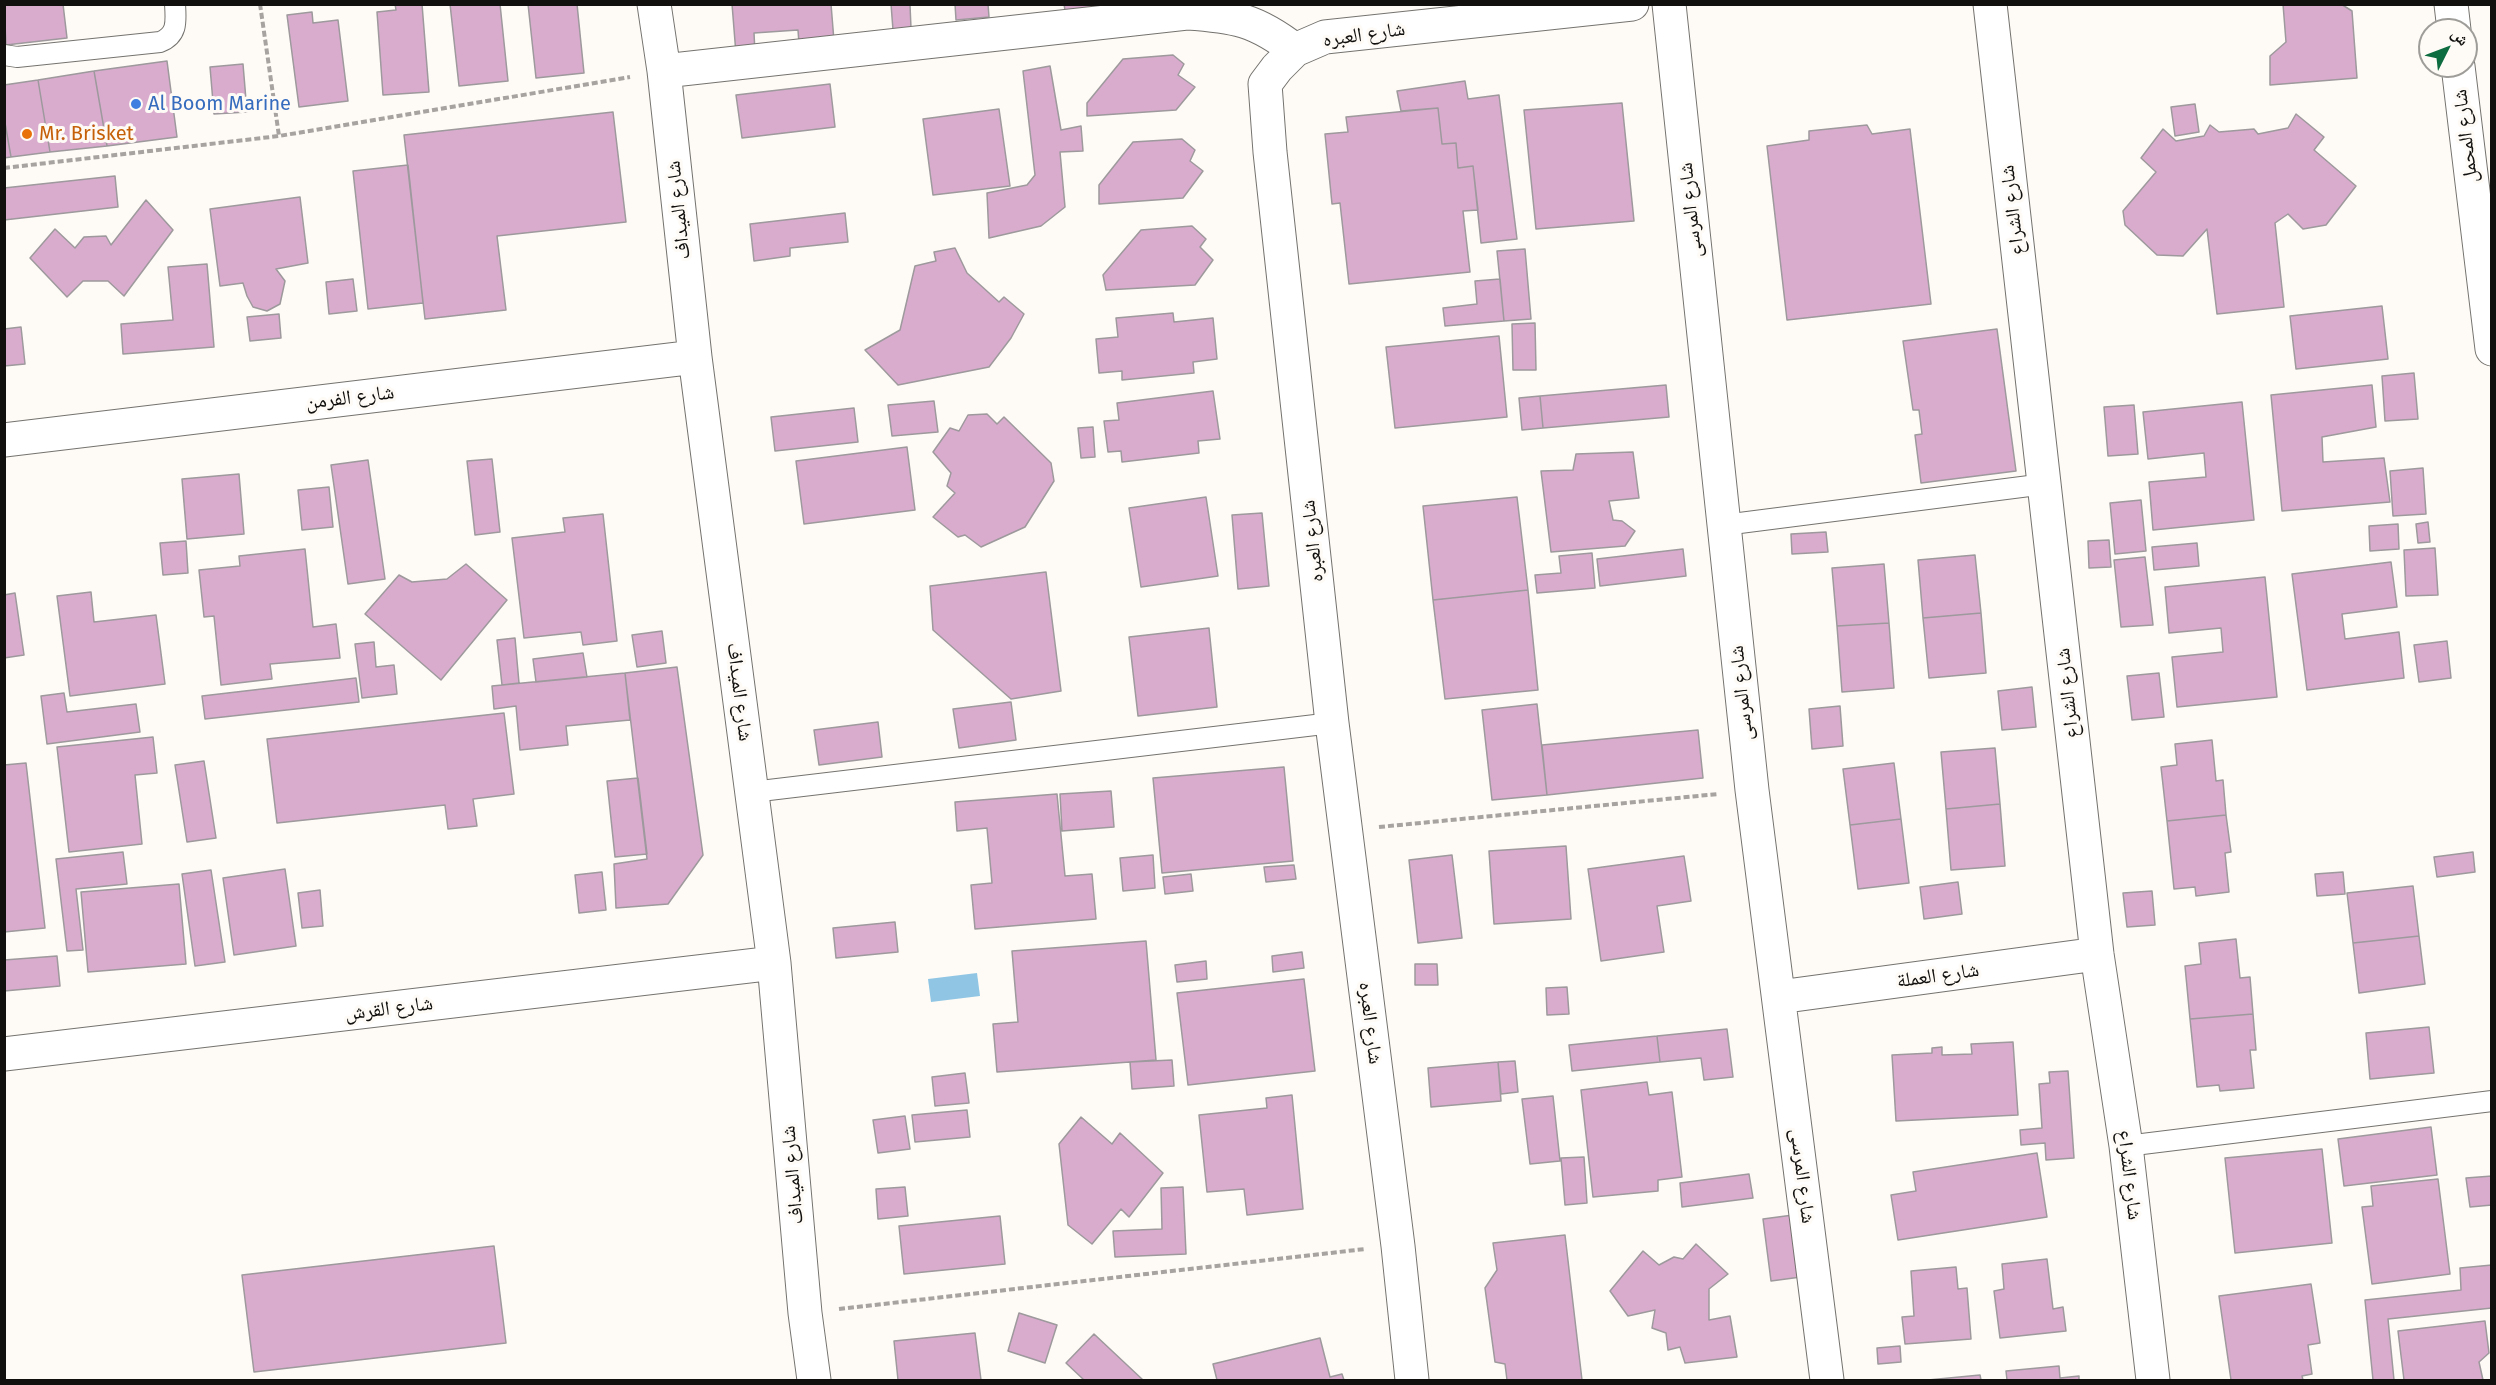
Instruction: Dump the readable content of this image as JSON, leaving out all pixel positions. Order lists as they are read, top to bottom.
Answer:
{
  "streets": {
    "street": [
      "شارع العبره",
      "شارع المحمل",
      "شارع الميداف",
      "شارع المرسى",
      "شارع الشراع",
      "شارع الفرمن",
      "شارع العملة",
      "شارع القرش"
    ]
  },
  "crossings": [
    ["شارع الميداف", "شارع الفرمن"],
    ["شارع الميداف", "شارع القرش"],
    ["شارع المرسى", "شارع العملة"],
    ["شارع الشراع", "شارع العملة"]
  ],
  "places": ["Al Boom Marine", "Mr. Brisket"],
  "north": "top right"
}
